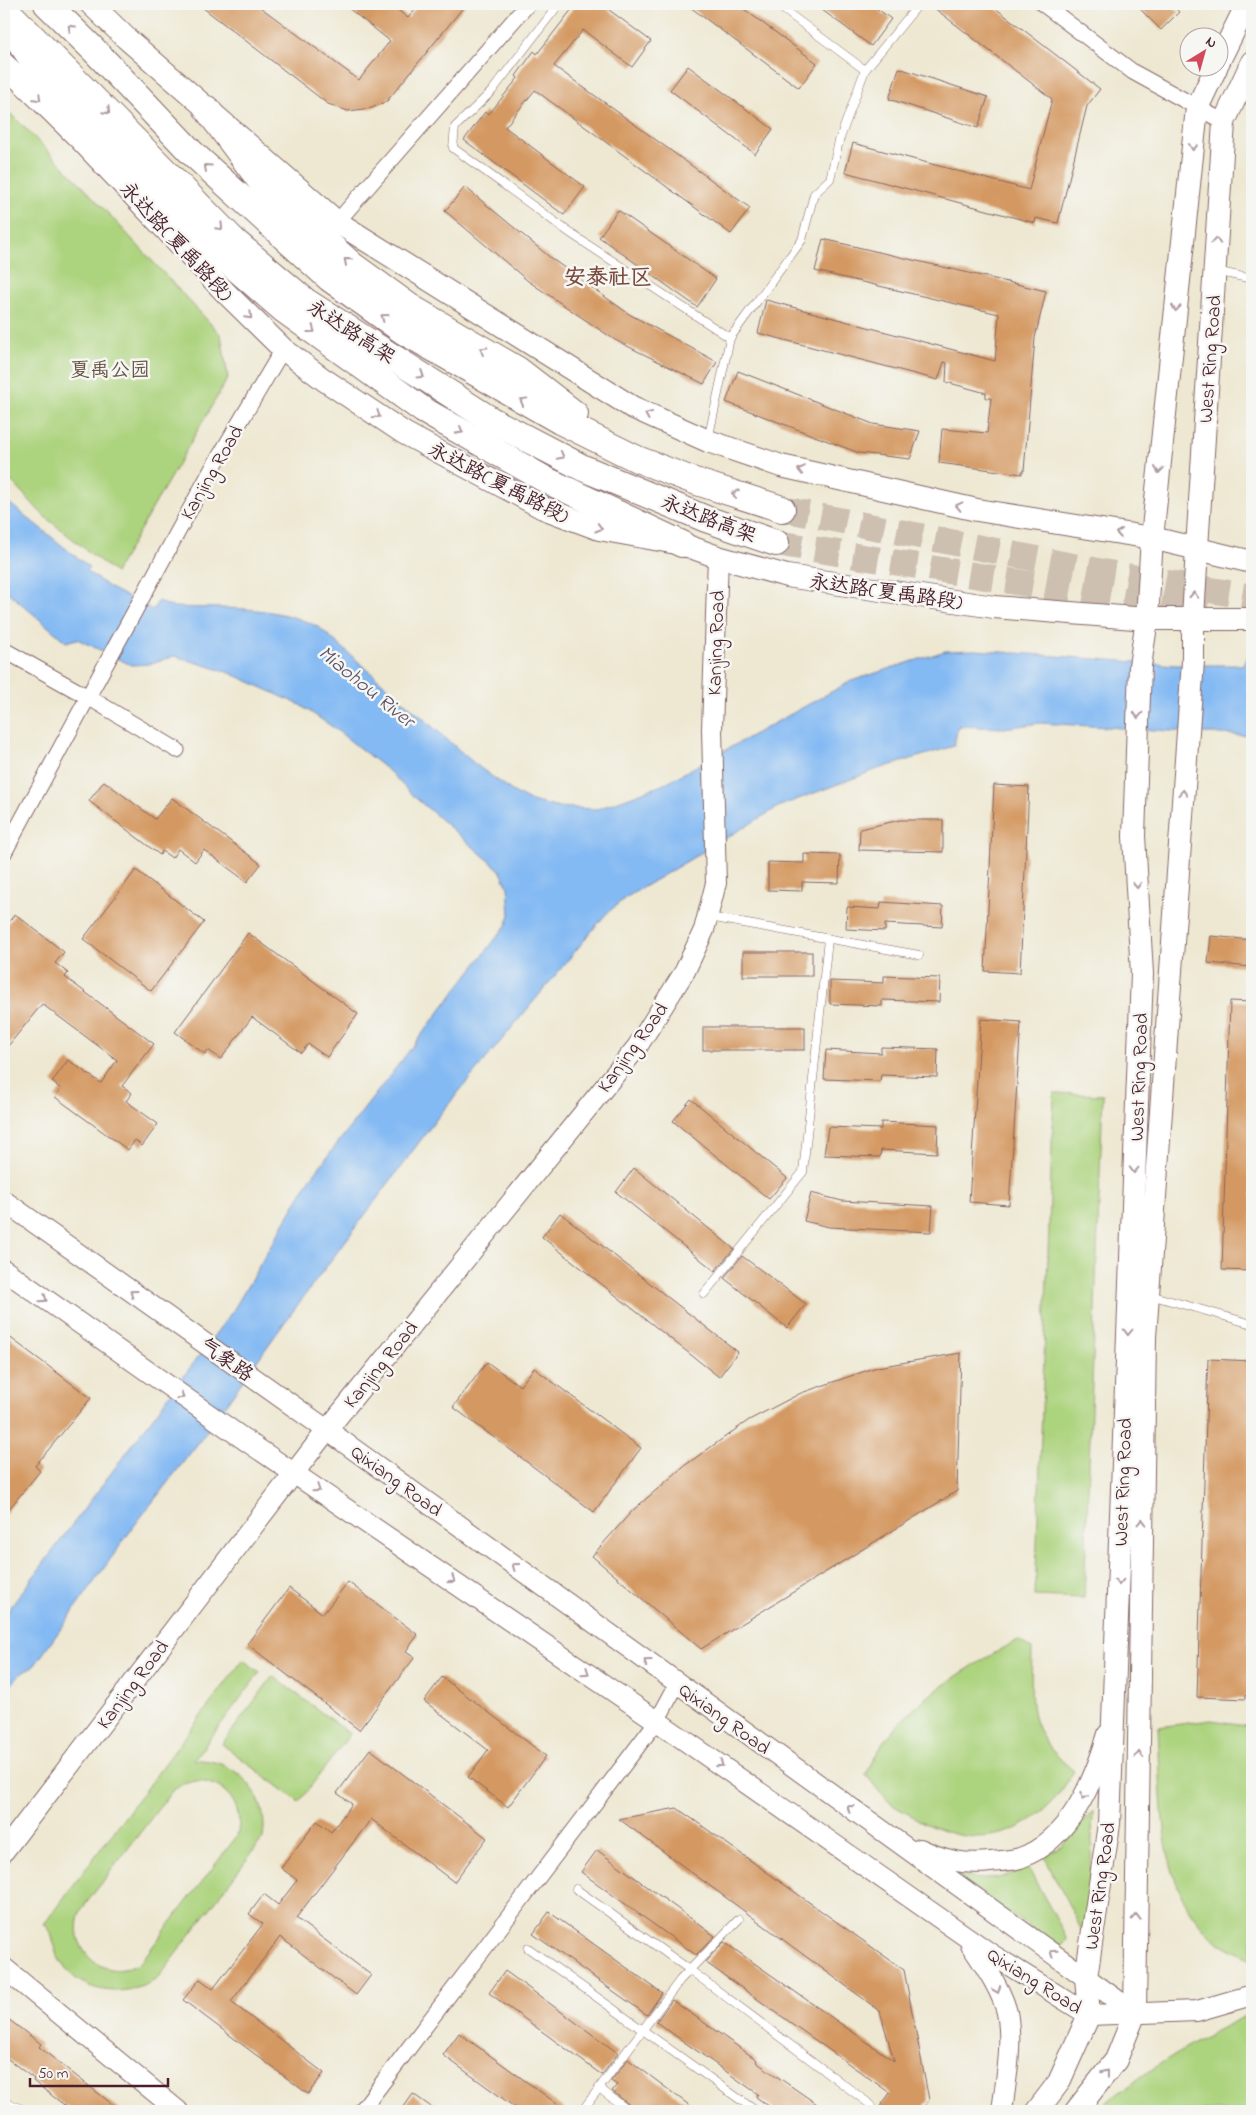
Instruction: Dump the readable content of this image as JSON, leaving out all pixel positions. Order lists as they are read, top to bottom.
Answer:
{
  "streets": {
    "highway": ["永达路高架"],
    "main road": ["永达路(夏禹路段)", "West Ring Road"],
    "street": ["Kanjing Road", "气象路", "Qixiang Road"]
  },
  "crossings": [
    ["永达路(夏禹路段)", "West Ring Road"],
    ["永达路(夏禹路段)", "Kanjing Road"],
    ["West Ring Road", "Qixiang Road"],
    ["Kanjing Road", "Qixiang Road"],
    ["气象路", "Qixiang Road"]
  ],
  "one_way": ["气象路"],
  "districts": ["安泰社区"],
  "water": ["Miaohou River"],
  "parks": ["夏禹公园"],
  "scale_bar": "50 m",
  "north": "top right"
}
